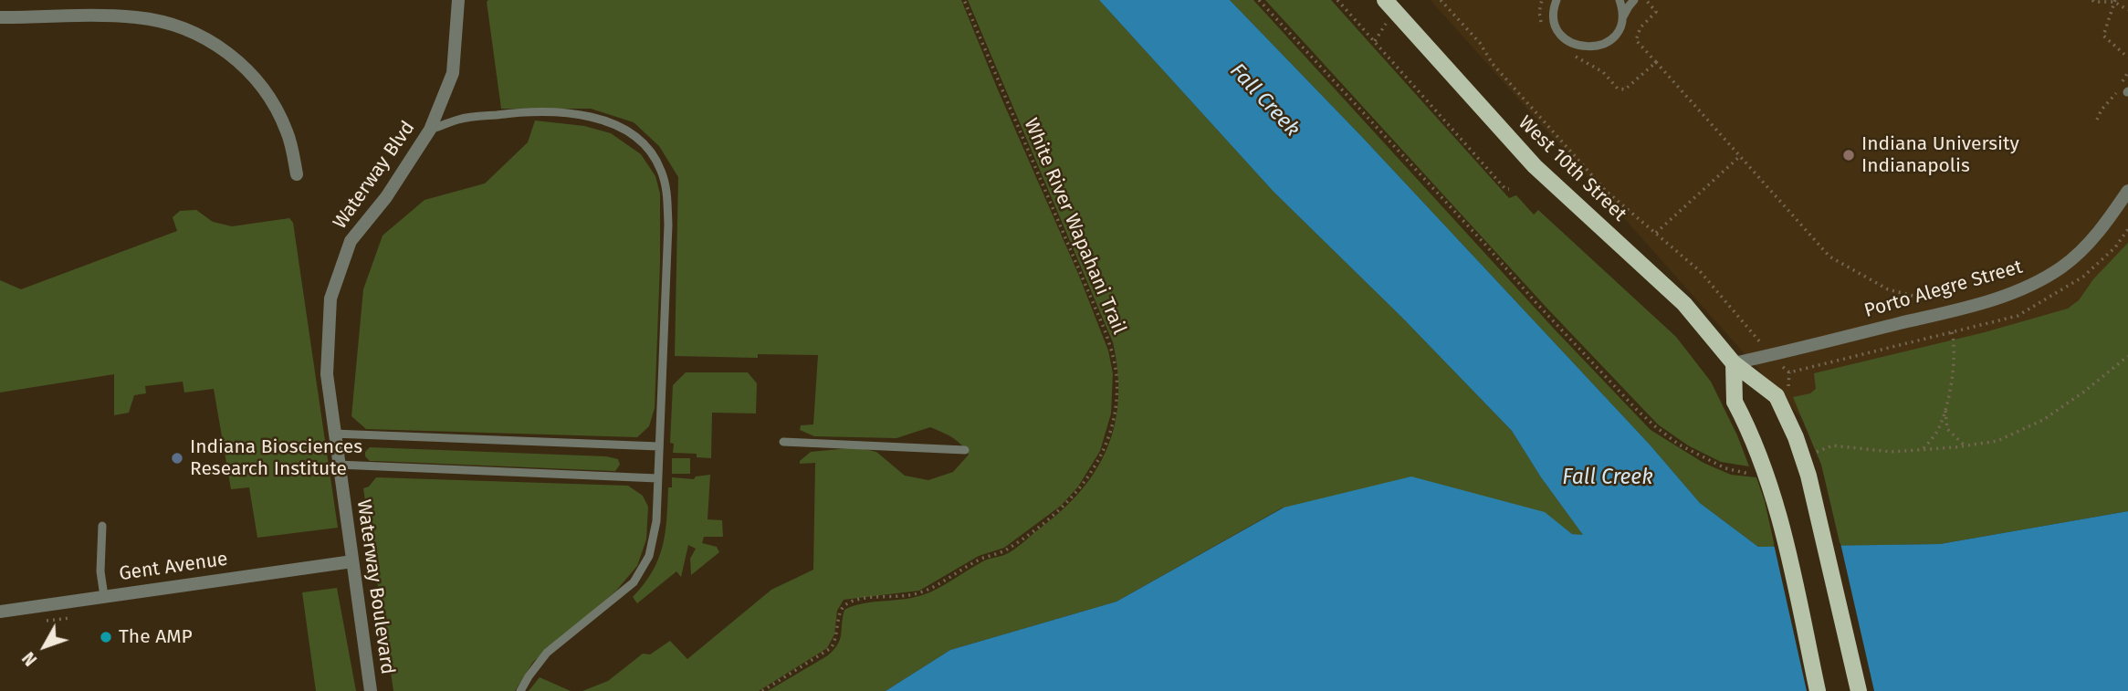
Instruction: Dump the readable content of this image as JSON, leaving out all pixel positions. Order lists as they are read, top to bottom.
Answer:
{
  "streets": {
    "main road": ["West 10th Street"],
    "street": [
      "Waterway Blvd",
      "Porto Alegre Street",
      "Gent Avenue",
      "Waterway Boulevard"
    ],
    "path": ["White River Wapahani Trail"]
  },
  "crossings": [
    ["West 10th Street", "Porto Alegre Street"],
    ["Waterway Blvd", "Waterway Boulevard"],
    ["Gent Avenue", "Waterway Boulevard"]
  ],
  "water": ["Fall Creek"],
  "places": ["Indiana University Indianapolis", "Indiana Biosciences Research Institute", "The AMP"],
  "north": "bottom left"
}
